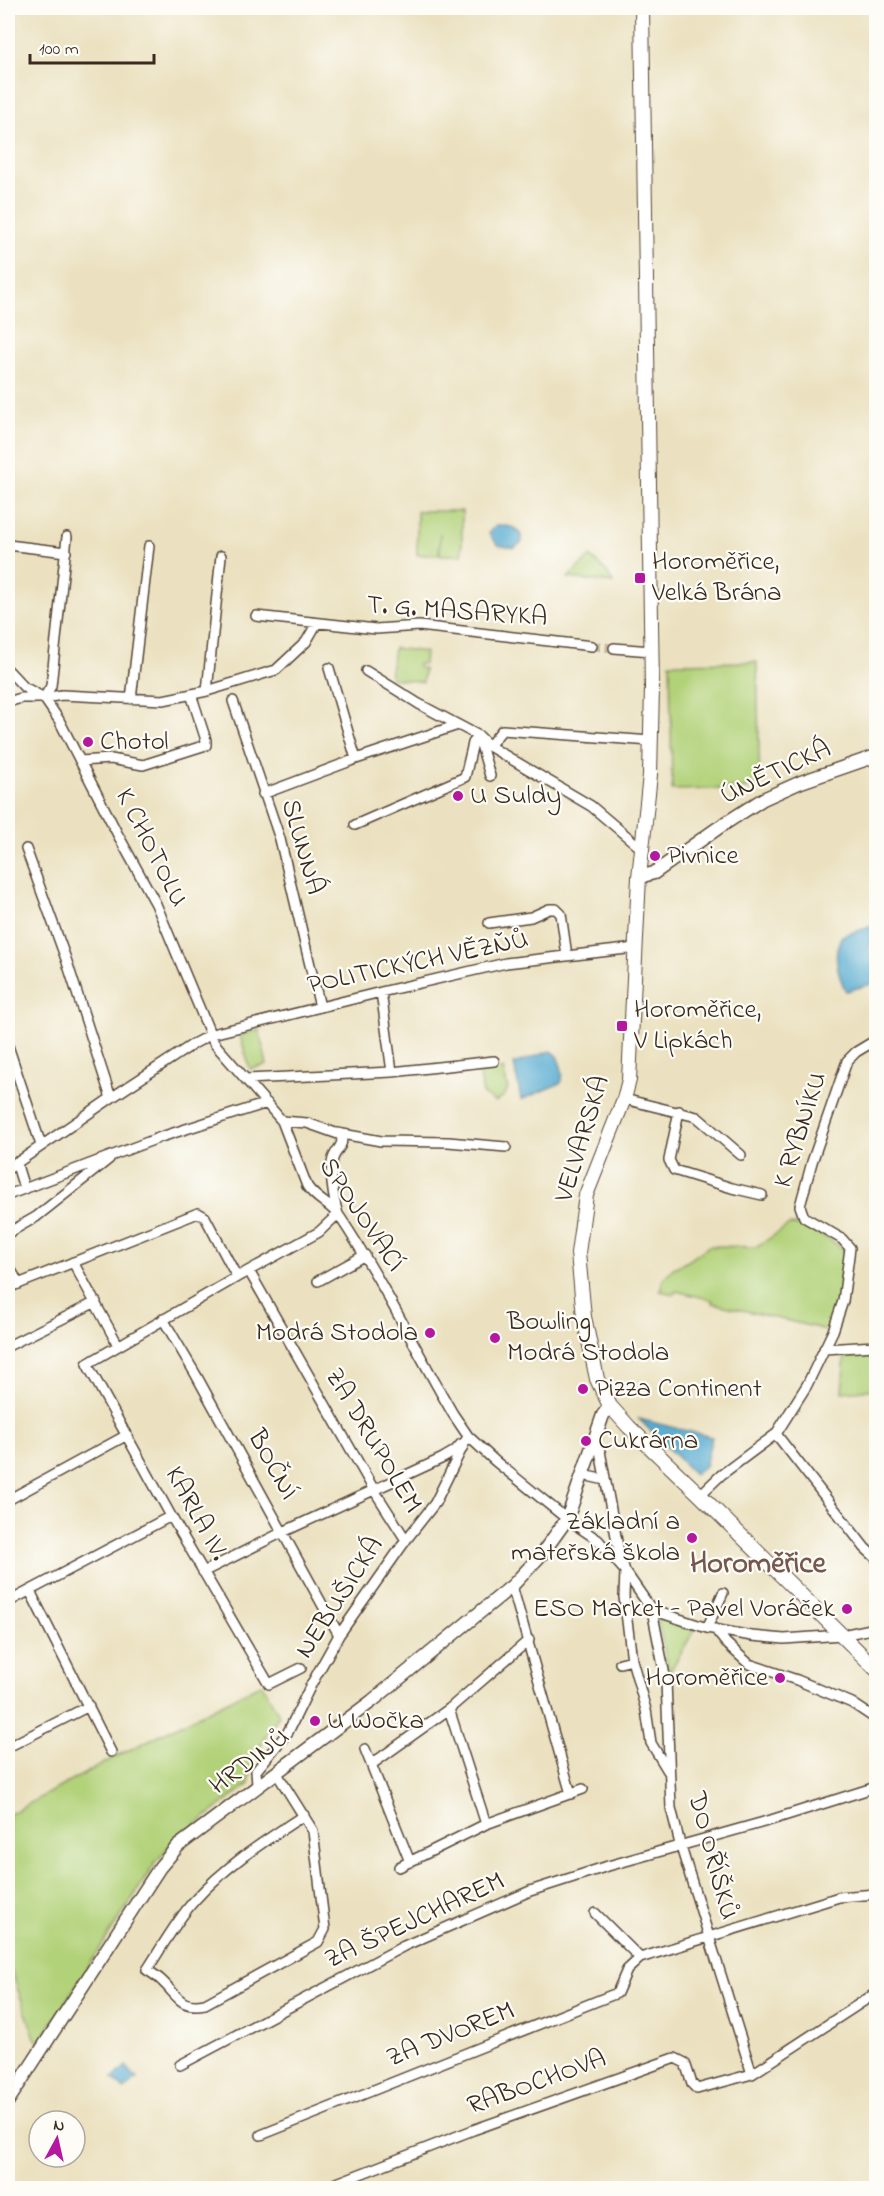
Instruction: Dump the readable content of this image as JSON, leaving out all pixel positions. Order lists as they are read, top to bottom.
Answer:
{
  "streets": {
    "main road": ["VELVARSKÁ"],
    "street": [
      "T. G. MASARYKA",
      "ÚNĚTICKÁ",
      "SLUNNÁ",
      "K CHOTOLU",
      "POLITICKÝCH VĚZŇŮ",
      "K RYBNÍKU",
      "SPOJOVACÍ",
      "ZA DRUPOLEM",
      "BOČNÍ",
      "KARLA IV.",
      "NEBUŠICKÁ",
      "HRDINŮ",
      "DO OŘÍŠKŮ",
      "ZA ŠPEJCHAREM",
      "ZA DVOREM",
      "RABOCHOVA"
    ]
  },
  "crossings": [
    ["ÚNĚTICKÁ", "VELVARSKÁ"],
    ["SLUNNÁ", "POLITICKÝCH VĚZŇŮ"],
    ["K CHOTOLU", "POLITICKÝCH VĚZŇŮ"],
    ["K CHOTOLU", "SPOJOVACÍ"],
    ["POLITICKÝCH VĚZŇŮ", "VELVARSKÁ"],
    ["POLITICKÝCH VĚZŇŮ", "SPOJOVACÍ"],
    ["K RYBNÍKU", "VELVARSKÁ"],
    ["VELVARSKÁ", "HRDINŮ"],
    ["SPOJOVACÍ", "NEBUŠICKÁ"],
    ["SPOJOVACÍ", "HRDINŮ"],
    ["ZA DRUPOLEM", "NEBUŠICKÁ"],
    ["BOČNÍ", "NEBUŠICKÁ"],
    ["NEBUŠICKÁ", "HRDINŮ"],
    ["DO OŘÍŠKŮ", "ZA ŠPEJCHAREM"],
    ["DO OŘÍŠKŮ", "RABOCHOVA"]
  ],
  "districts": ["Horoměřice"],
  "places": {
    "transit": ["Horoměřice, Velká Brána", "Horoměřice, V Lipkách"],
    "other": [
      "Chotol",
      "U Suldy",
      "Pivnice",
      "Modrá Stodola",
      "Bowling Modrá Stodola",
      "Pizza Continent",
      "Cukrárna",
      "Základní a mateřská škola",
      "ESO Market - Pavel Voráček",
      "Horoměřice",
      "U Wočka"
    ]
  },
  "scale_bar": "100 m",
  "north": "top"
}
